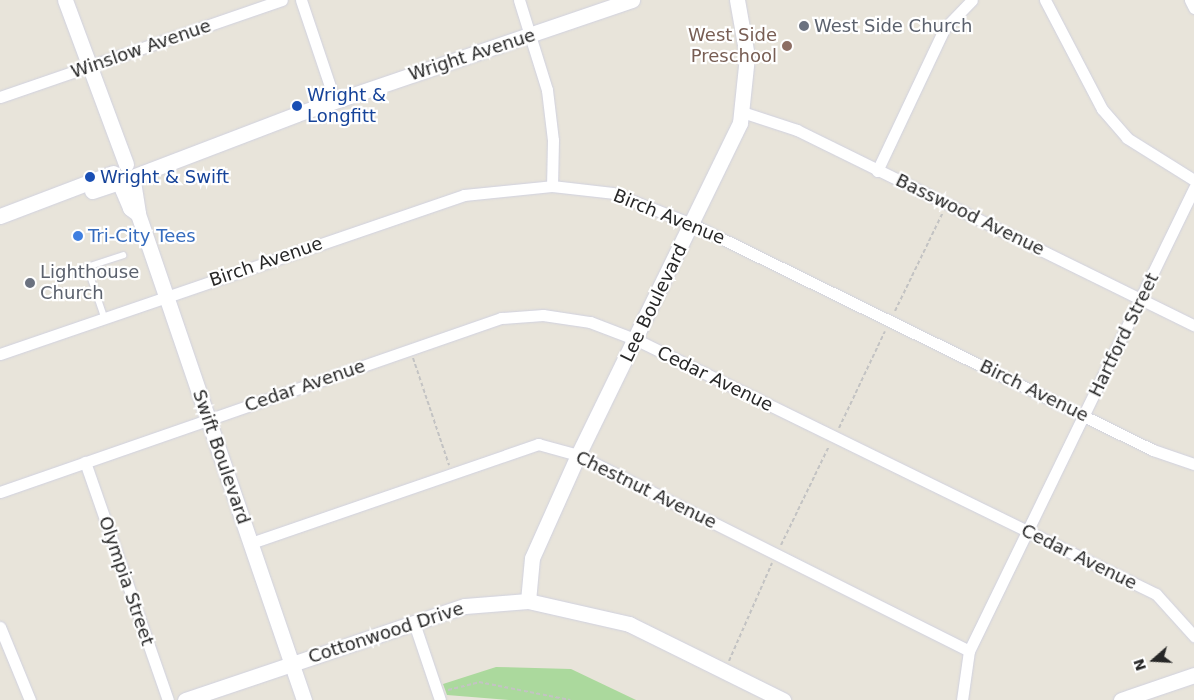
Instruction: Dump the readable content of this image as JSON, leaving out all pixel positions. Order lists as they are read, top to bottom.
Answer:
{
  "streets": {
    "street": [
      "Winslow Avenue",
      "Wright Avenue",
      "Basswood Avenue",
      "Birch Avenue",
      "Lee Boulevard",
      "Hartford Street",
      "Cedar Avenue",
      "Swift Boulevard",
      "Chestnut Avenue",
      "Olympia Street",
      "Cottonwood Drive"
    ]
  },
  "crossings": [
    ["Winslow Avenue", "Swift Boulevard"],
    ["Wright Avenue", "Swift Boulevard"],
    ["Basswood Avenue", "Lee Boulevard"],
    ["Basswood Avenue", "Hartford Street"],
    ["Birch Avenue", "Lee Boulevard"],
    ["Birch Avenue", "Hartford Street"],
    ["Birch Avenue", "Swift Boulevard"],
    ["Lee Boulevard", "Cedar Avenue"],
    ["Lee Boulevard", "Chestnut Avenue"],
    ["Lee Boulevard", "Cottonwood Drive"],
    ["Hartford Street", "Cedar Avenue"],
    ["Hartford Street", "Chestnut Avenue"],
    ["Cedar Avenue", "Swift Boulevard"],
    ["Cedar Avenue", "Olympia Street"],
    ["Swift Boulevard", "Chestnut Avenue"],
    ["Swift Boulevard", "Cottonwood Drive"]
  ],
  "places": [
    "West Side Church",
    "West Side Preschool",
    "Wright & Longfitt",
    "Wright & Swift",
    "Tri-City Tees",
    "Lighthouse Church"
  ],
  "north": "left"
}
